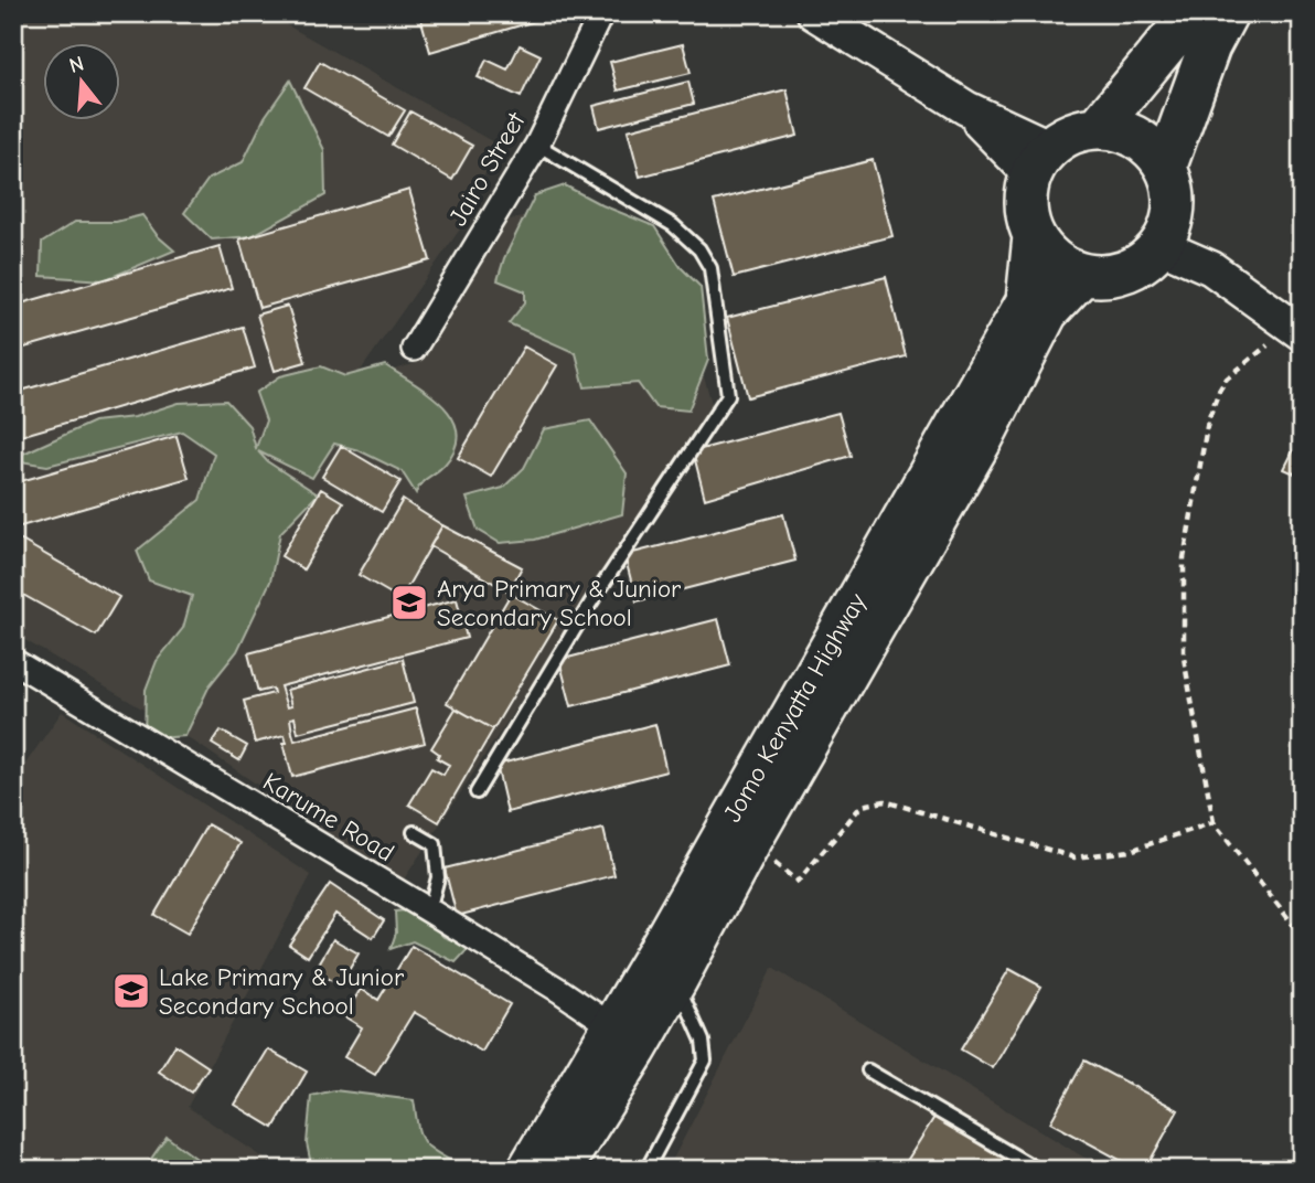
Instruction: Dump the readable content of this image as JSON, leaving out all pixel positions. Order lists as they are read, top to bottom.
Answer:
{
  "streets": {
    "highway": ["Jomo Kenyatta Highway"],
    "street": ["Jairo Street", "Karume Road"]
  },
  "crossings": [
    ["Jomo Kenyatta Highway", "Karume Road"]
  ],
  "places": {
    "school or university": ["Arya Primary & Junior Secondary School", "Lake Primary & Junior Secondary School"]
  },
  "north": "top"
}
